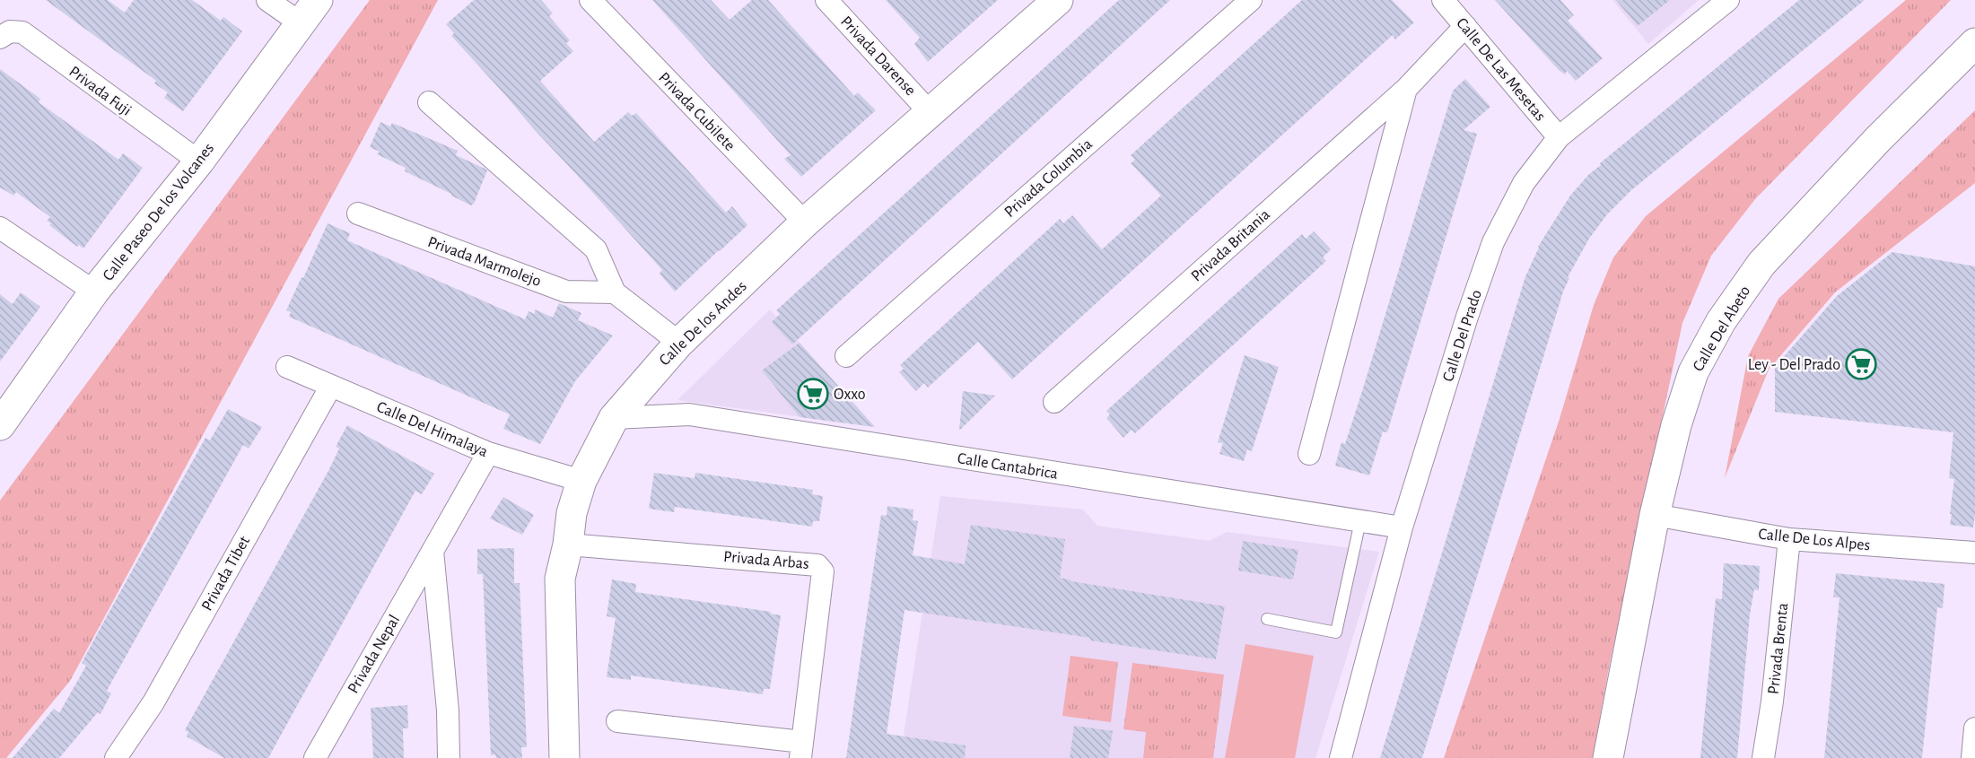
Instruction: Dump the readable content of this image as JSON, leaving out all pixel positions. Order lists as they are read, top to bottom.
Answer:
{
  "streets": {
    "street": [
      "Privada Darense",
      "Calle De Las Mesetas",
      "Privada Fuji",
      "Privada Cubilete",
      "Privada Columbia",
      "Calle Paseo De los Volcanes",
      "Privada Britania",
      "Privada Marmolejo",
      "Calle De los Andes",
      "Calle Del Abeto",
      "Calle Del Prado",
      "Calle Del Himalaya",
      "Calle Cantabrica",
      "Calle De Los Alpes",
      "Privada Arbas",
      "Privada Tibet",
      "Privada Brenta",
      "Privada Nepal"
    ]
  },
  "crossings": [
    ["Privada Darense", "Calle De los Andes"],
    ["Calle De Las Mesetas", "Privada Britania"],
    ["Calle De Las Mesetas", "Calle Del Prado"],
    ["Privada Fuji", "Calle Paseo De los Volcanes"],
    ["Privada Cubilete", "Calle De los Andes"],
    ["Calle De los Andes", "Calle Del Himalaya"],
    ["Calle De los Andes", "Calle Cantabrica"],
    ["Calle De los Andes", "Privada Arbas"],
    ["Calle Del Abeto", "Calle De Los Alpes"],
    ["Calle Del Prado", "Calle Cantabrica"],
    ["Calle Del Himalaya", "Privada Tibet"],
    ["Calle Del Himalaya", "Privada Nepal"],
    ["Calle De Los Alpes", "Privada Brenta"]
  ],
  "places": {
    "supermarket": ["Ley - Del Prado", "Oxxo"]
  }
}
